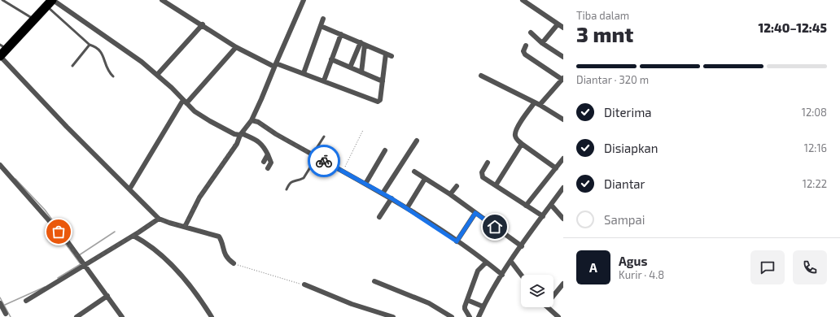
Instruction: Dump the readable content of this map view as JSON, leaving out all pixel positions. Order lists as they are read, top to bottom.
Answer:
{
  "page": {
    "heading": ["3 mnt", "Tiba dalam", "12:40–12:45"],
    "panel": ["Agus", "Kurir · 4.8"],
    "bar": "Diantar · 320 m",
    "list": [
      ["Diterima", "12:08"],
      ["Disiapkan", "12:16"],
      ["Diantar", "12:22"],
      "Sampai"
    ],
    "round": "A"
  }
}
